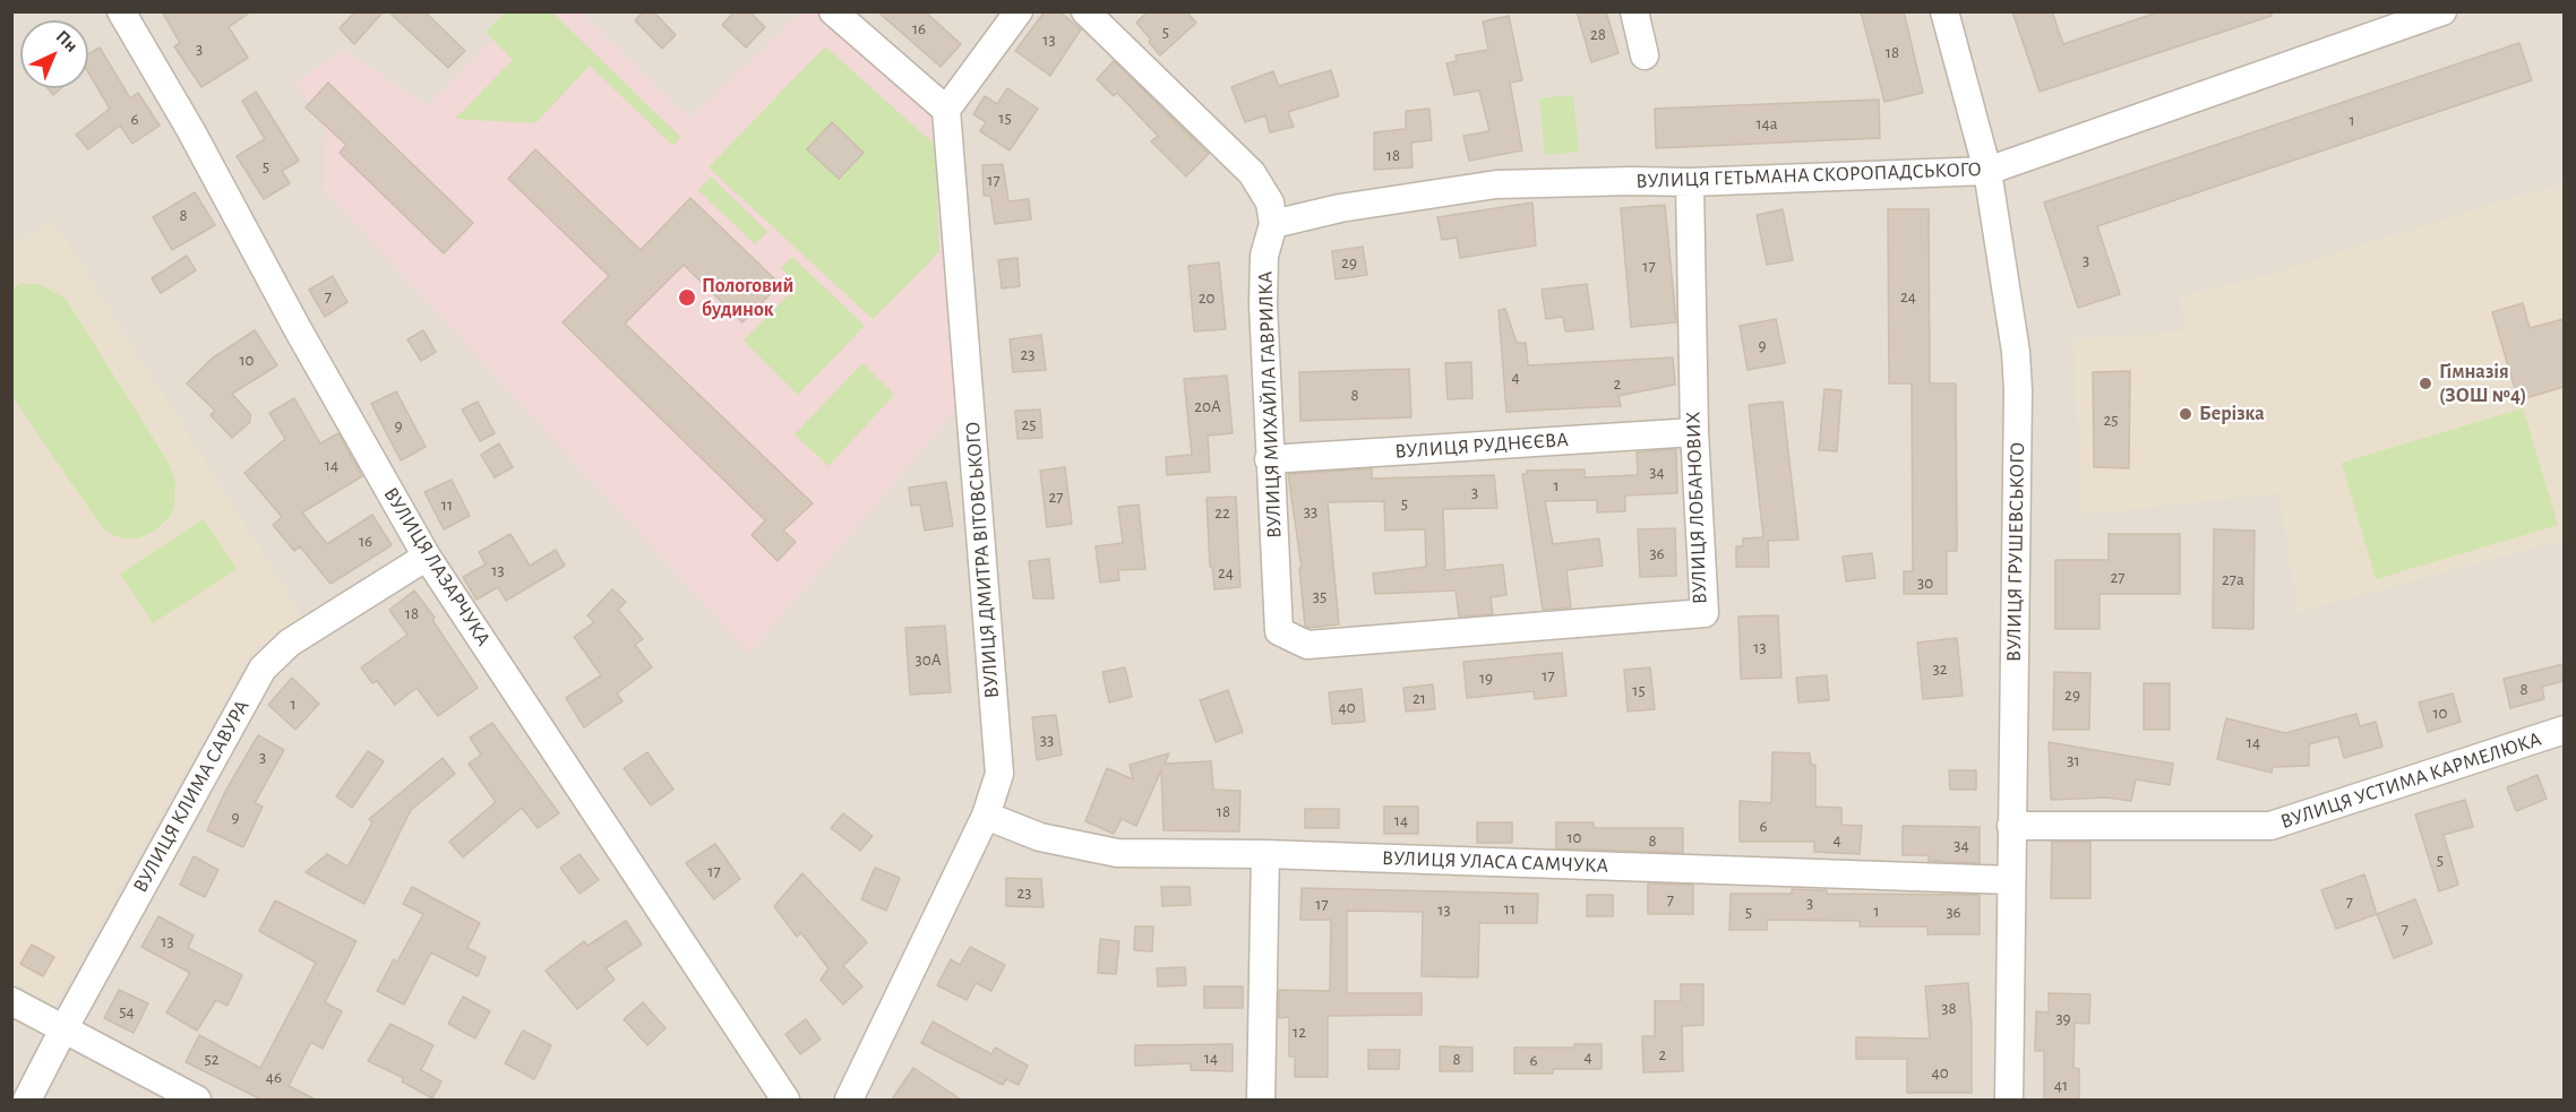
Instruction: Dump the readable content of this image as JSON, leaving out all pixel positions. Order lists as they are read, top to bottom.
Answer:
{
  "streets": {
    "street": [
      "ВУЛИЦЯ ГЕТЬМАНА СКОРОПАДСЬКОГО",
      "ВУЛИЦЯ МИХАЙЛА ГАВРИЛКА",
      "ВУЛИЦЯ РУДНЄЄВА",
      "ВУЛИЦЯ ЛОБАНОВИХ",
      "ВУЛИЦЯ ГРУШЕВСЬКОГО",
      "ВУЛИЦЯ ДМИТРА ВІТОВСЬКОГО",
      "ВУЛИЦЯ ЛАЗАРЧУКА",
      "ВУЛИЦЯ УСТИМА КАРМЕЛЮКА",
      "ВУЛИЦЯ КЛИМА САВУРА",
      "ВУЛИЦЯ УЛАСА САМЧУКА"
    ]
  },
  "crossings": [
    ["ВУЛИЦЯ ГЕТЬМАНА СКОРОПАДСЬКОГО", "ВУЛИЦЯ МИХАЙЛА ГАВРИЛКА"],
    ["ВУЛИЦЯ ГЕТЬМАНА СКОРОПАДСЬКОГО", "ВУЛИЦЯ ЛОБАНОВИХ"],
    ["ВУЛИЦЯ ГЕТЬМАНА СКОРОПАДСЬКОГО", "ВУЛИЦЯ ГРУШЕВСЬКОГО"],
    ["ВУЛИЦЯ МИХАЙЛА ГАВРИЛКА", "ВУЛИЦЯ РУДНЄЄВА"],
    ["ВУЛИЦЯ МИХАЙЛА ГАВРИЛКА", "ВУЛИЦЯ ЛОБАНОВИХ"],
    ["ВУЛИЦЯ РУДНЄЄВА", "ВУЛИЦЯ ЛОБАНОВИХ"],
    ["ВУЛИЦЯ ГРУШЕВСЬКОГО", "ВУЛИЦЯ УСТИМА КАРМЕЛЮКА"],
    ["ВУЛИЦЯ ГРУШЕВСЬКОГО", "ВУЛИЦЯ УЛАСА САМЧУКА"],
    ["ВУЛИЦЯ ДМИТРА ВІТОВСЬКОГО", "ВУЛИЦЯ УЛАСА САМЧУКА"],
    ["ВУЛИЦЯ ЛАЗАРЧУКА", "ВУЛИЦЯ КЛИМА САВУРА"]
  ],
  "places": ["Пологовий будинок", "Гімназія (ЗОШ №4)", "Берізка"],
  "house_numbers": [
    "16",
    "5",
    "28",
    "13",
    "3",
    "18",
    "15",
    "6",
    "1",
    "14а",
    "18",
    "5",
    "17",
    "8",
    "3",
    "29",
    "17",
    "7",
    "24",
    "20",
    "9",
    "23",
    "10",
    "4",
    "2",
    "8",
    "20А",
    "25",
    "25",
    "9",
    "14",
    "34",
    "1",
    "3",
    "27",
    "5",
    "11",
    "33",
    "22",
    "16",
    "36",
    "13",
    "24",
    "27",
    "27а",
    "30",
    "35",
    "18",
    "13",
    "30А",
    "32",
    "17",
    "19",
    "8",
    "15",
    "29",
    "21",
    "1",
    "40",
    "10",
    "33",
    "14",
    "3",
    "31",
    "18",
    "9",
    "14",
    "6",
    "10",
    "4",
    "8",
    "34",
    "5",
    "17",
    "23",
    "7",
    "7",
    "3",
    "17",
    "11",
    "13",
    "1",
    "5",
    "36",
    "7",
    "13",
    "38",
    "54",
    "39",
    "12",
    "2",
    "4",
    "14",
    "52",
    "8",
    "6",
    "40",
    "46",
    "41"
  ],
  "north": "top right"
}
